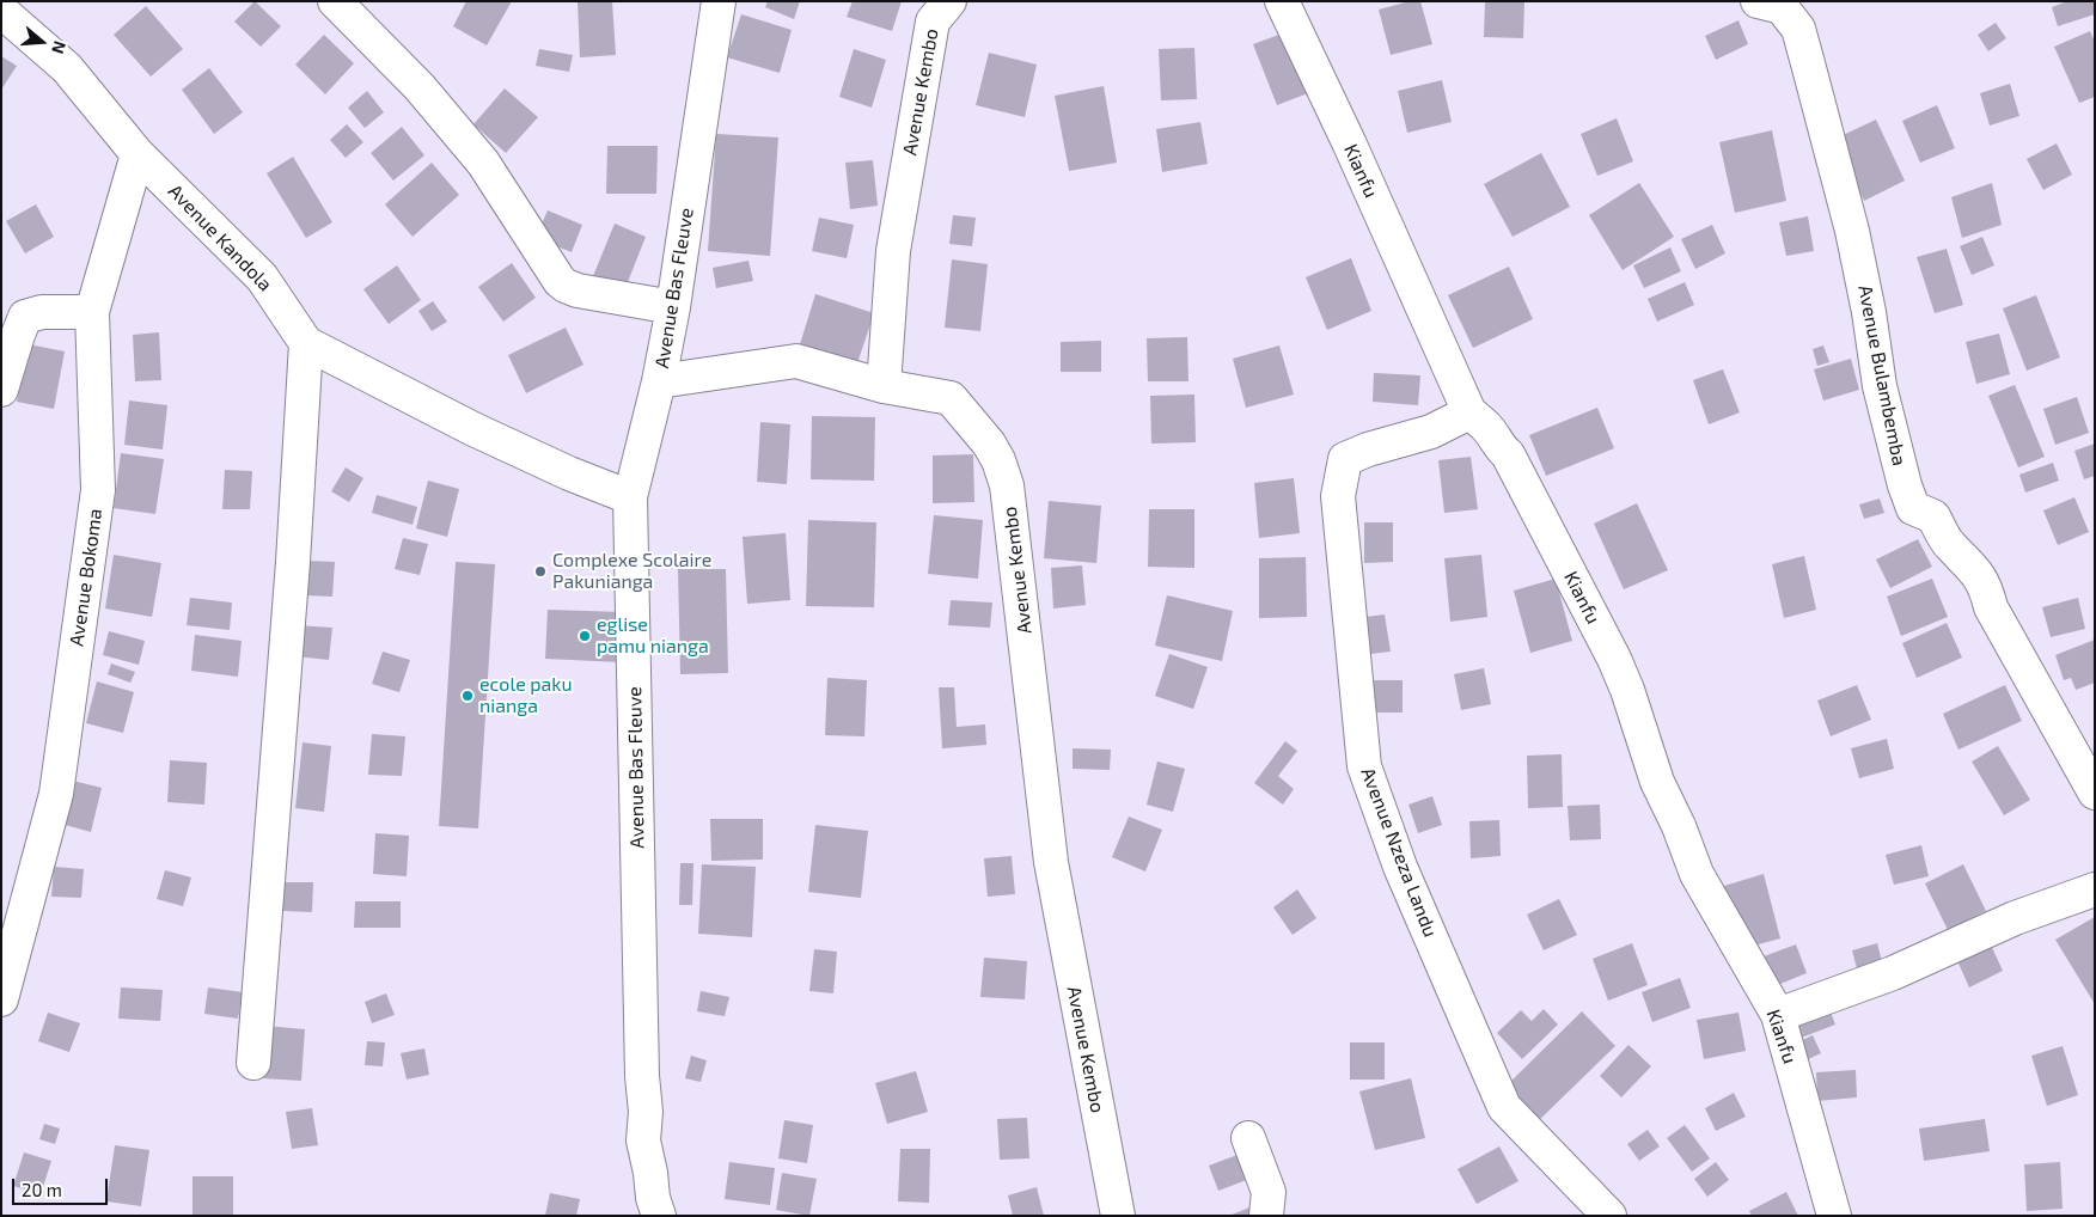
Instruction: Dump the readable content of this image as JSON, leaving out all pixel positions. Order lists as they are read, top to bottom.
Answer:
{
  "streets": {
    "street": [
      "Avenue Kembo",
      "Kianfu",
      "Avenue Kandola",
      "Avenue Bas Fleuve",
      "Avenue Bulambemba",
      "Avenue Bokoma",
      "Avenue Nzeza Landu"
    ]
  },
  "crossings": [
    ["Kianfu", "Avenue Nzeza Landu"],
    ["Avenue Kandola", "Avenue Bas Fleuve"],
    ["Avenue Kandola", "Avenue Bokoma"]
  ],
  "places": ["Complexe Scolaire Pakunianga", "eglise pamu nianga", "ecole paku nianga"],
  "scale_bar": "20 m",
  "north": "right"
}
